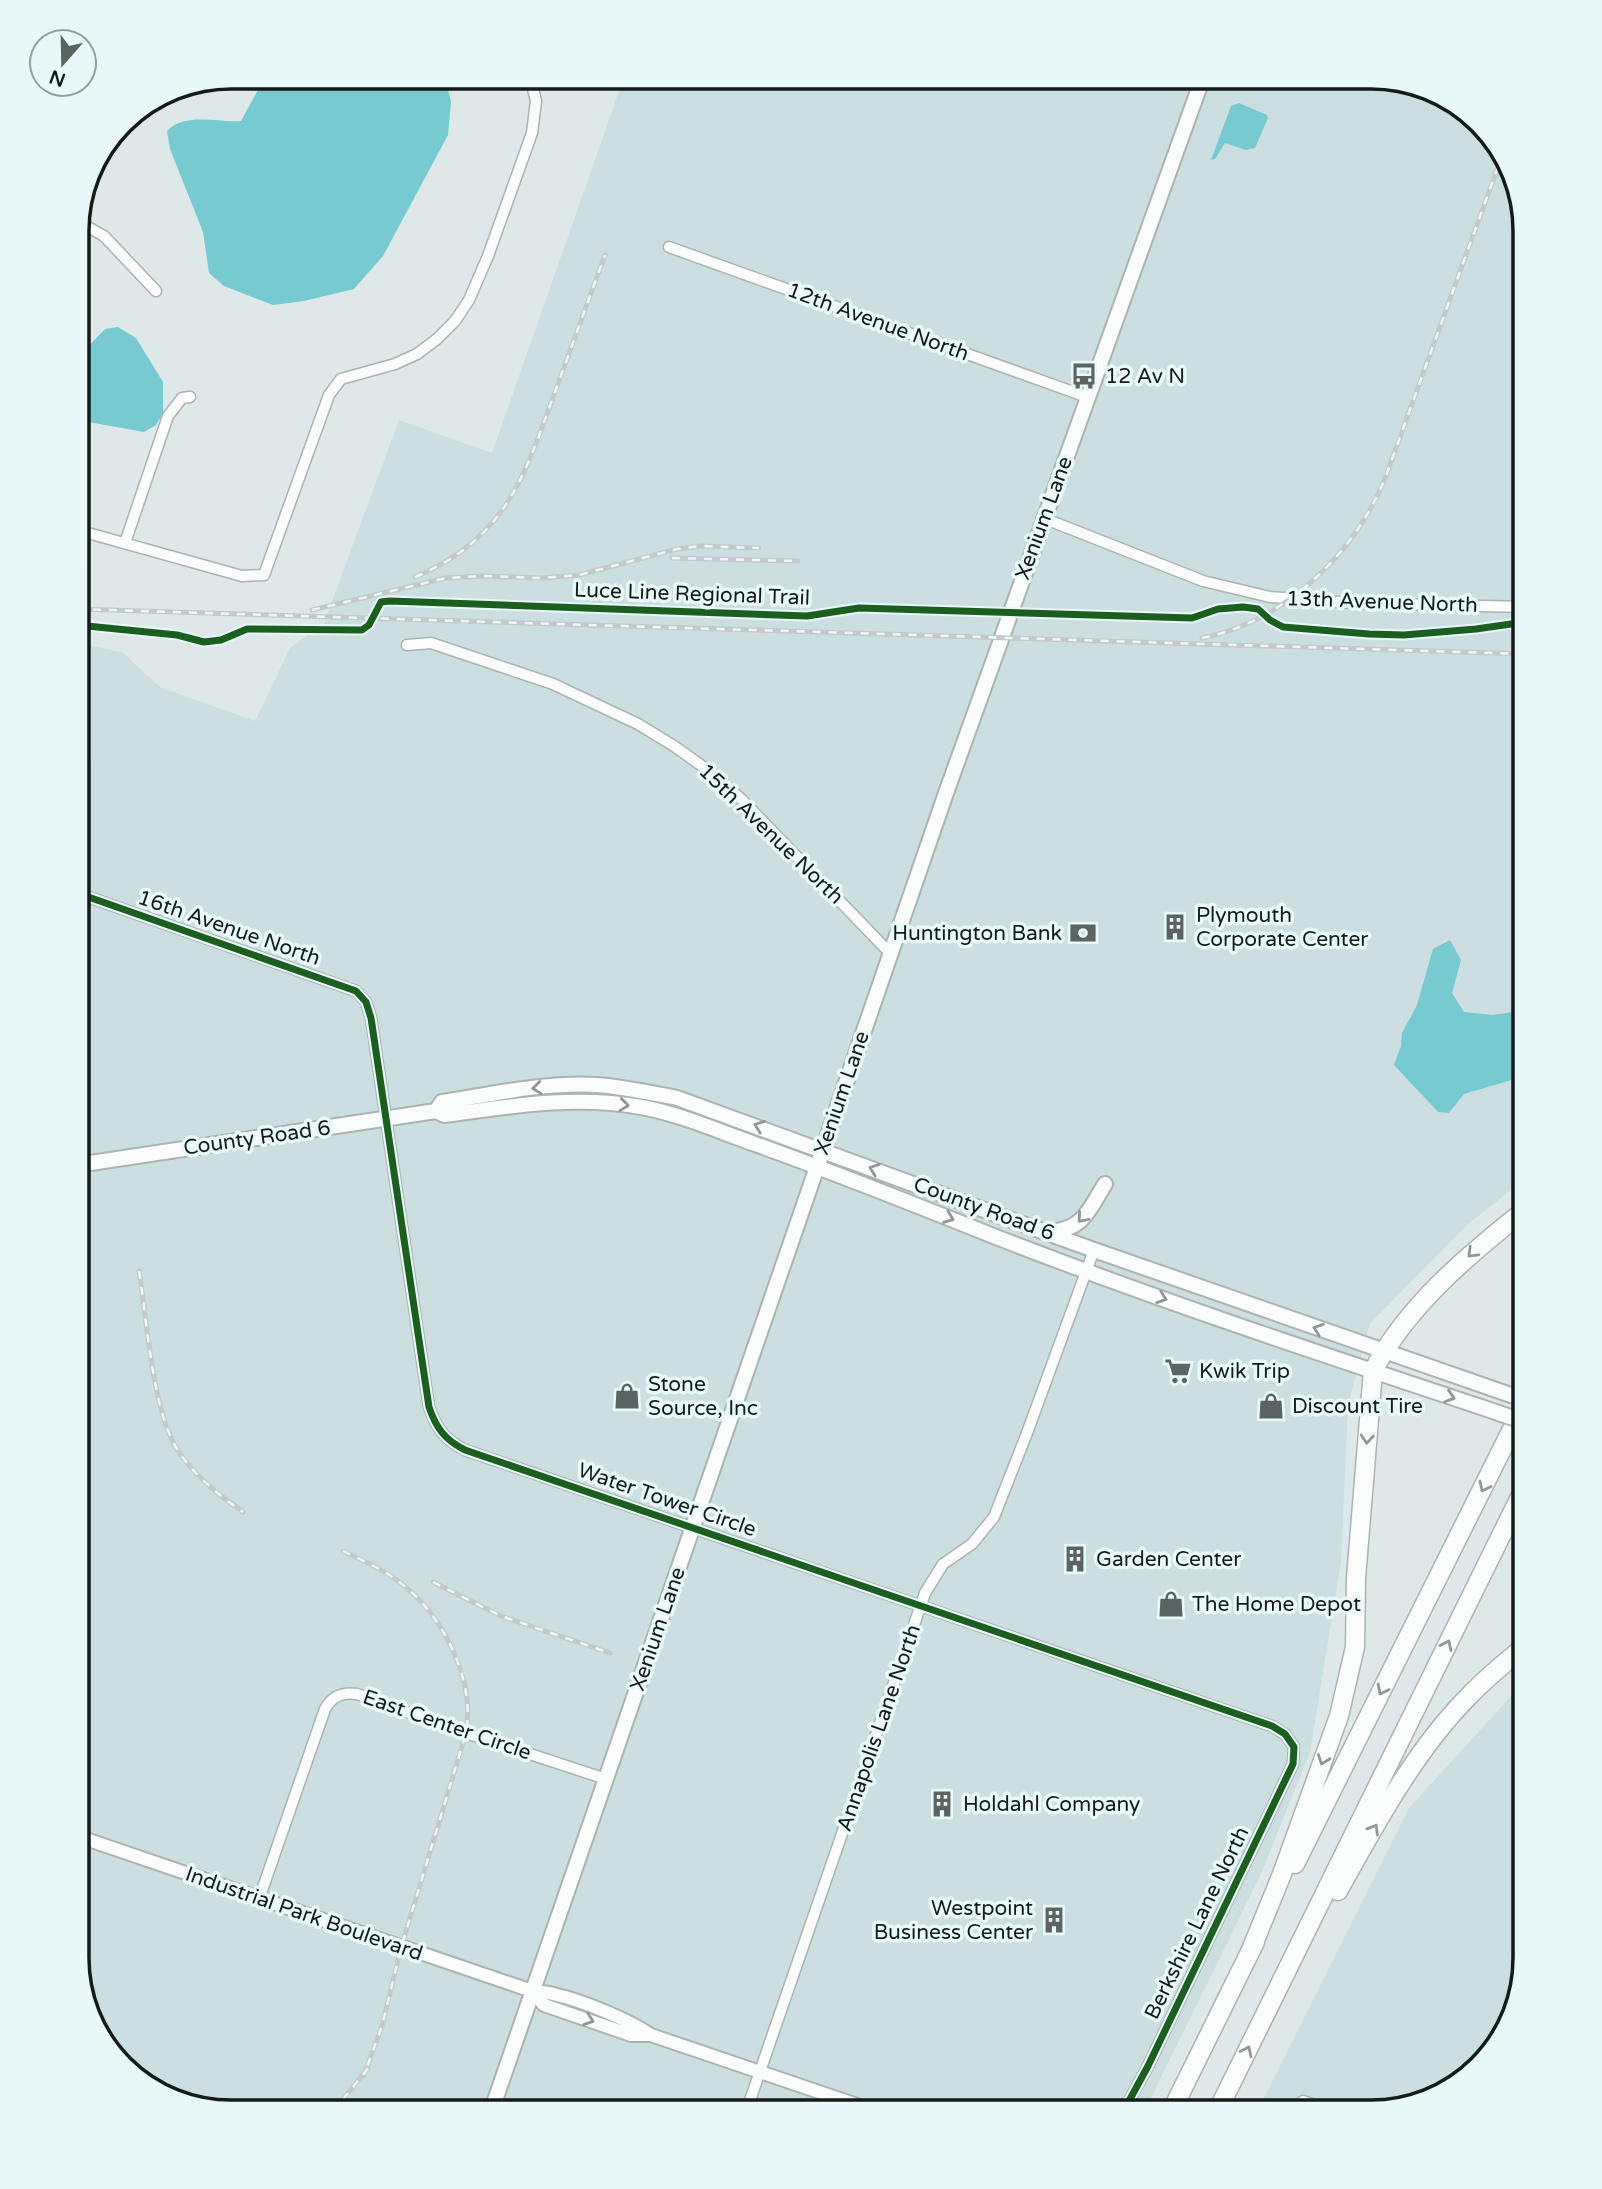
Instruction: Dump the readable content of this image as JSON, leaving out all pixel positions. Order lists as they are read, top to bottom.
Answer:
{
  "streets": {
    "main road": ["Xenium Lane", "County Road 6"],
    "street": [
      "12th Avenue North",
      "13th Avenue North",
      "15th Avenue North",
      "16th Avenue North",
      "Water Tower Circle",
      "East Center Circle",
      "Annapolis Lane North",
      "Industrial Park Boulevard",
      "Berkshire Lane North"
    ],
    "cycle path": ["Luce Line Regional Trail"]
  },
  "crossings": [
    ["12th Avenue North", "Xenium Lane"],
    ["Xenium Lane", "13th Avenue North"],
    ["Xenium Lane", "15th Avenue North"],
    ["Xenium Lane", "County Road 6"],
    ["Xenium Lane", "Water Tower Circle"],
    ["Xenium Lane", "East Center Circle"],
    ["Xenium Lane", "Industrial Park Boulevard"],
    ["16th Avenue North", "Water Tower Circle"],
    ["County Road 6", "Water Tower Circle"],
    ["County Road 6", "Annapolis Lane North"],
    ["Water Tower Circle", "Annapolis Lane North"],
    ["Water Tower Circle", "Berkshire Lane North"],
    ["East Center Circle", "Industrial Park Boulevard"],
    ["Annapolis Lane North", "Industrial Park Boulevard"]
  ],
  "places": {
    "bus stop": ["12 Av N"],
    "building": [
      "Plymouth Corporate Center",
      "Garden Center",
      "Holdahl Company",
      "Westpoint Business Center"
    ],
    "bank": ["Huntington Bank"],
    "supermarket": ["Kwik Trip"],
    "shop": ["Stone Source, Inc", "Discount Tire", "The Home Depot"]
  },
  "north": "bottom"
}
